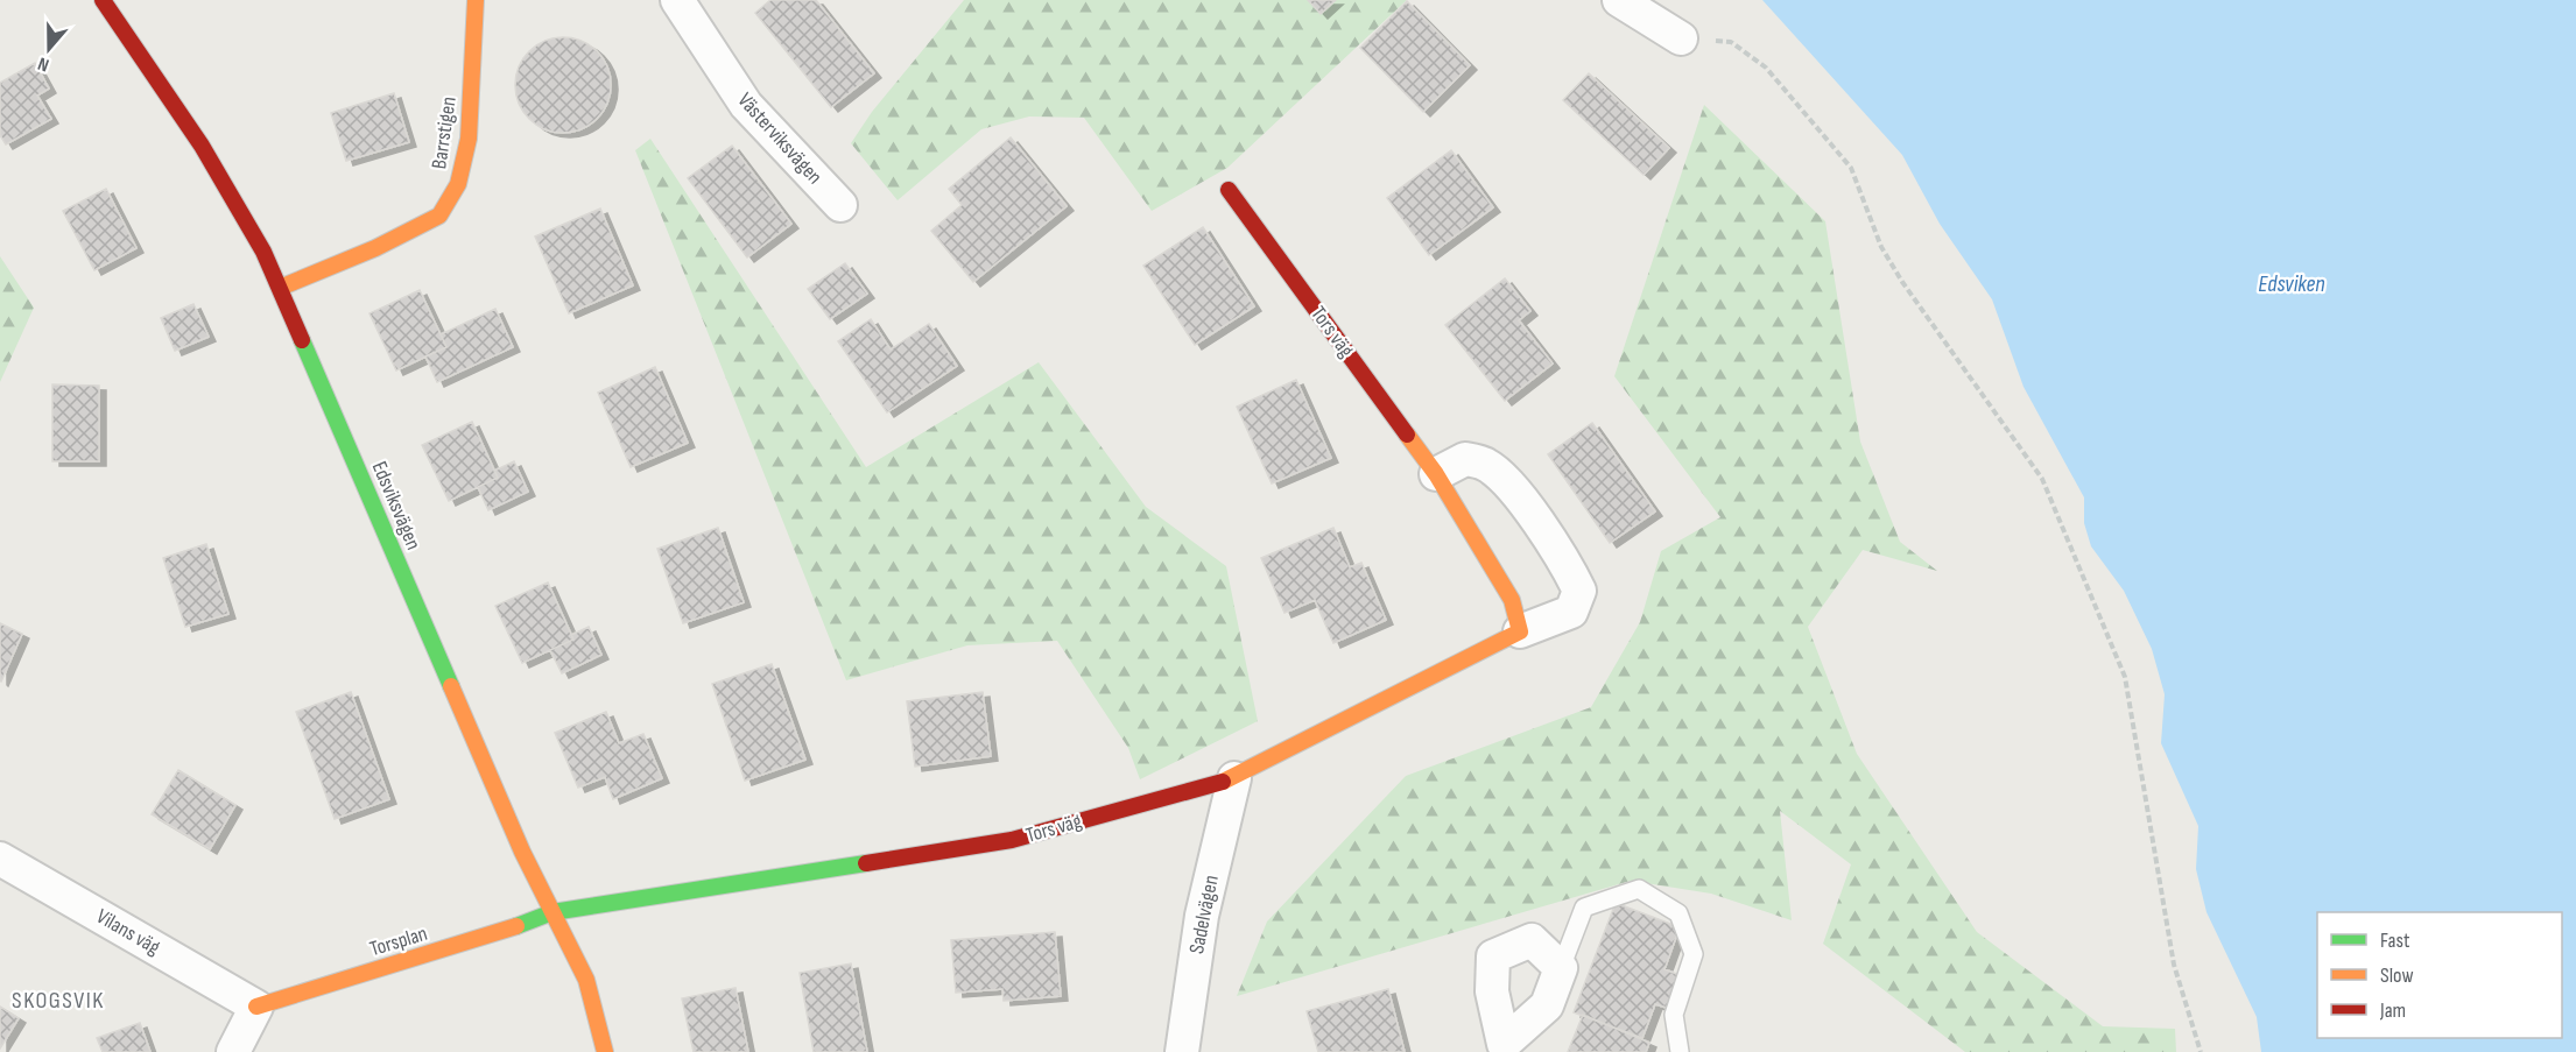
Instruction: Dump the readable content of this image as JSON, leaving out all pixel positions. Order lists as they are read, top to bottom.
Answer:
{
  "streets": {
    "street": [
      "Barrstigen",
      "Västerviksvägen",
      "Tors väg",
      "Edsviksvägen",
      "Sadelvägen",
      "Vilans väg",
      "Torsplan"
    ]
  },
  "crossings": [
    ["Barrstigen", "Edsviksvägen"],
    ["Tors väg", "Edsviksvägen"],
    ["Tors väg", "Sadelvägen"],
    ["Tors väg", "Torsplan"],
    ["Edsviksvägen", "Torsplan"],
    ["Vilans väg", "Torsplan"]
  ],
  "districts": ["SKOGSVIK"],
  "water": ["Edsviken"],
  "legend": ["Fast", "Slow", "Jam"],
  "north": "bottom"
}
